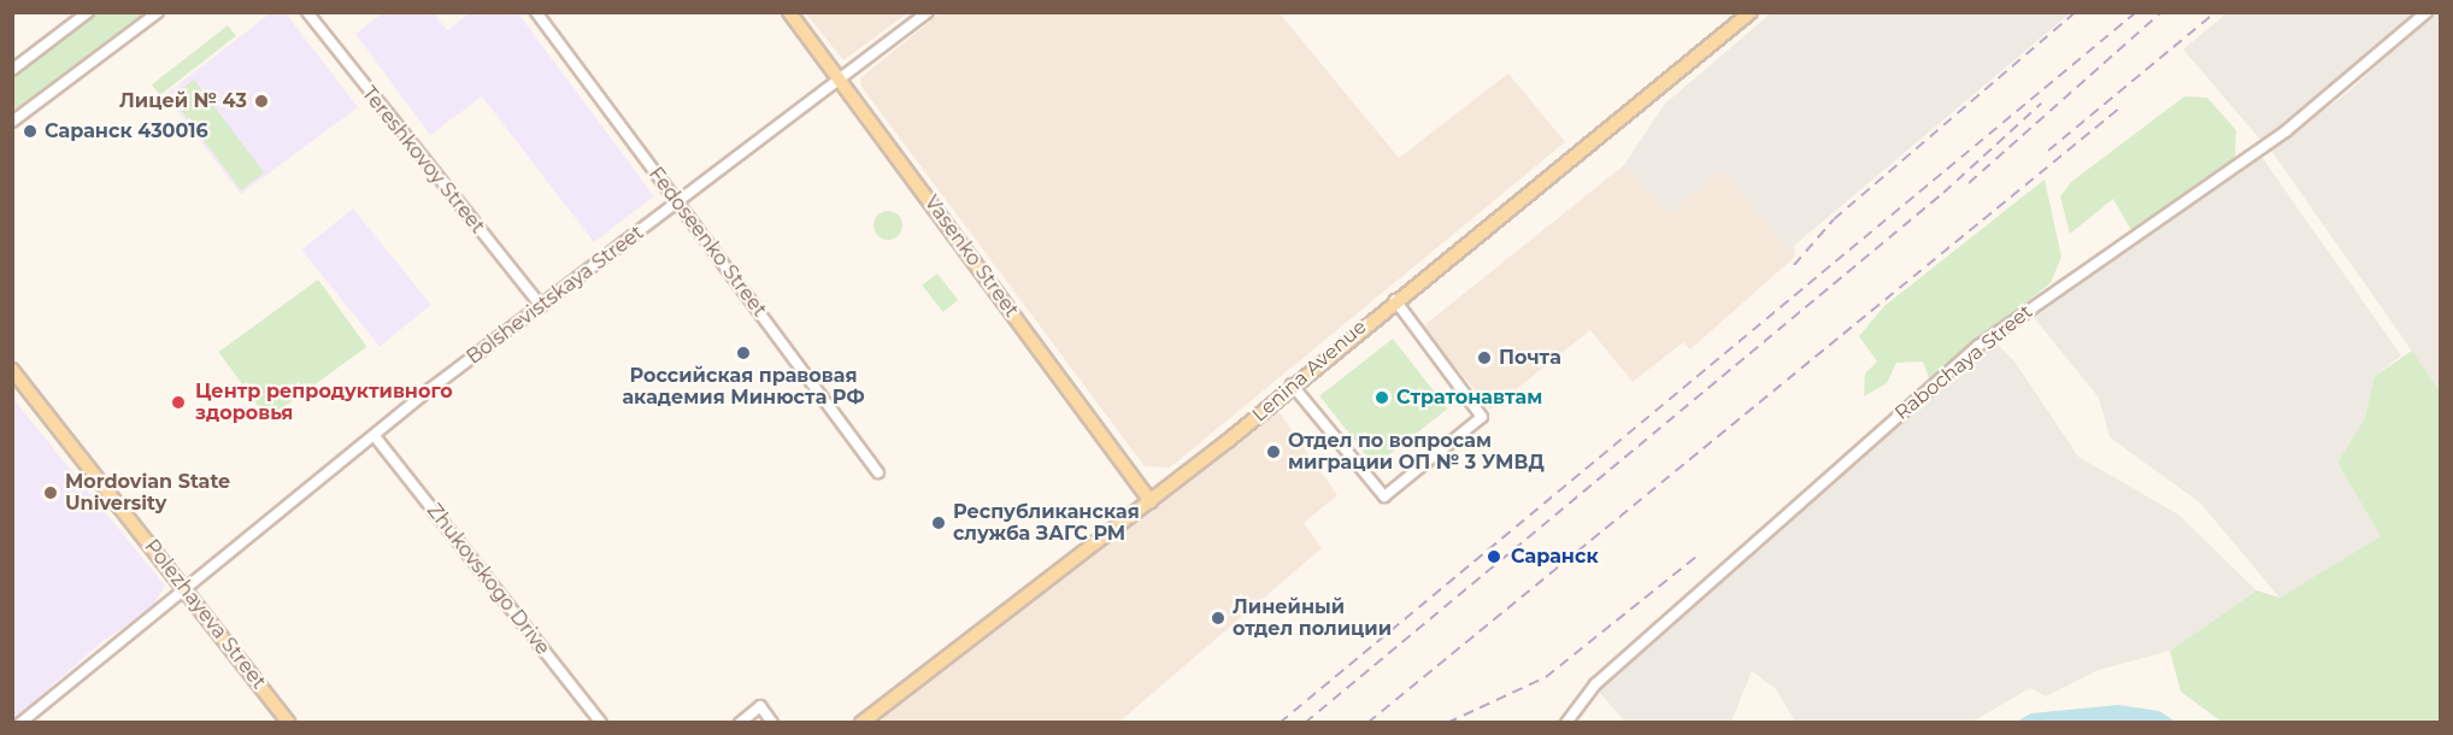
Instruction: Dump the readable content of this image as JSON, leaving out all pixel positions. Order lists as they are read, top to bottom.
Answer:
{
  "streets": {
    "main road": ["Vasenko Street", "Lenina Avenue", "Polezhayeva Street"],
    "street": [
      "Tereshkovoy Street",
      "Fedoseenko Street",
      "Bolshevistskaya Street",
      "Rabochaya Street",
      "Zhukovskogo Drive"
    ]
  },
  "crossings": [
    ["Tereshkovoy Street", "Bolshevistskaya Street"],
    ["Fedoseenko Street", "Bolshevistskaya Street"],
    ["Vasenko Street", "Bolshevistskaya Street"],
    ["Vasenko Street", "Lenina Avenue"],
    ["Bolshevistskaya Street", "Zhukovskogo Drive"],
    ["Bolshevistskaya Street", "Polezhayeva Street"]
  ],
  "places": [
    "Лицей № 43",
    "Саранск 430016",
    "Российская правовая академия Минюста РФ",
    "Почта",
    "Стратонавтам",
    "Центр репродуктивного здоровья",
    "Отдел по вопросам миграции ОП № 3 УМВД",
    "Mordovian State University",
    "Республиканская служба ЗАГС РМ",
    "Саранск",
    "Линейный отдел полиции"
  ]
}
